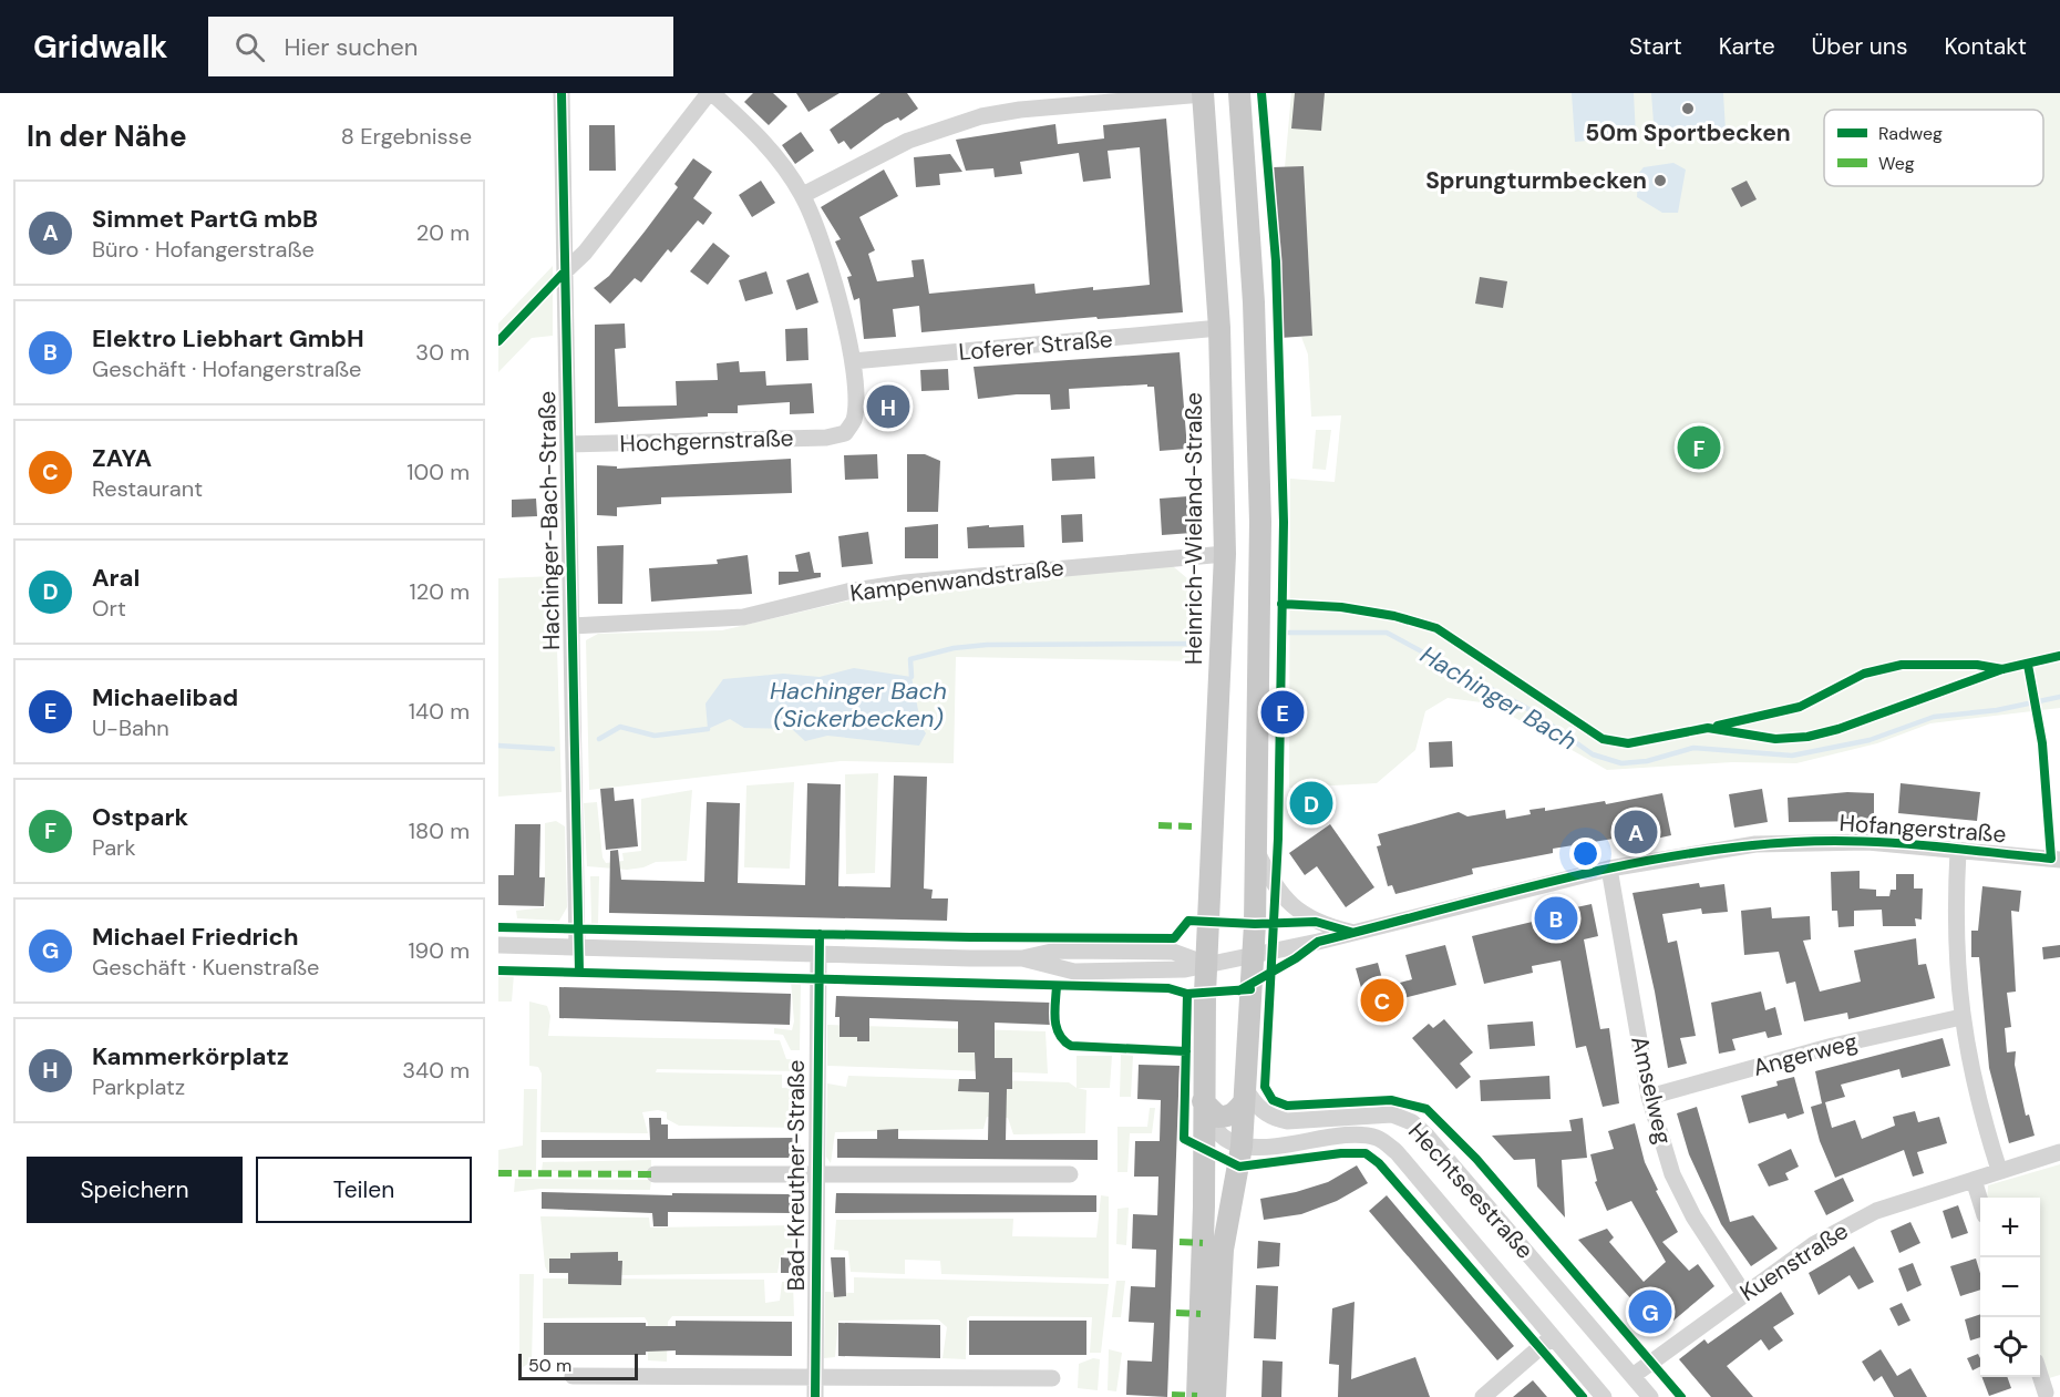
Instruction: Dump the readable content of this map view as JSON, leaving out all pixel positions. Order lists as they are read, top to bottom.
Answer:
{
  "streets": {
    "main road": ["Heinrich-Wieland-Straße"],
    "street": [
      "Loferer Straße",
      "Hochgernstraße",
      "Hachinger-Bach-Straße",
      "Kampenwandstraße",
      "Hofangerstraße",
      "Angerweg",
      "Amselweg",
      "Bad-Kreuther-Straße",
      "Hechtseestraße",
      "Kuenstraße"
    ]
  },
  "crossings": [
    ["Loferer Straße", "Hochgernstraße"],
    ["Loferer Straße", "Heinrich-Wieland-Straße"],
    ["Hochgernstraße", "Hachinger-Bach-Straße"],
    ["Hachinger-Bach-Straße", "Kampenwandstraße"],
    ["Heinrich-Wieland-Straße", "Kampenwandstraße"],
    ["Heinrich-Wieland-Straße", "Hofangerstraße"],
    ["Hofangerstraße", "Amselweg"],
    ["Angerweg", "Amselweg"],
    ["Amselweg", "Kuenstraße"],
    ["Hechtseestraße", "Kuenstraße"]
  ],
  "water": ["Hachinger Bach (Sickerbecken)", "Hachinger Bach"],
  "places": ["50m Sportbecken", "Sprungturmbecken"],
  "legend": ["Radweg", "Weg"],
  "scale_bar": "50 m",
  "page": {
    "header": "Gridwalk",
    "search": "Hier suchen",
    "nav": [
      "Start",
      "Karte",
      "Über uns",
      "Kontakt"
    ],
    "heading": ["In der Nähe", "8 Ergebnisse"],
    "list": [
      {
        "mark": "A",
        "name": "Simmet PartG mbB",
        "note": "Büro · Hofangerstraße",
        "value": "20 m"
      },
      {
        "mark": "B",
        "name": "Elektro Liebhart GmbH",
        "note": "Geschäft · Hofangerstraße",
        "value": "30 m"
      },
      {
        "mark": "C",
        "name": "ZAYA",
        "note": "Restaurant",
        "value": "100 m"
      },
      {
        "mark": "D",
        "name": "Aral",
        "note": "Ort",
        "value": "120 m"
      },
      {
        "mark": "E",
        "name": "Michaelibad",
        "note": "U-Bahn",
        "value": "140 m"
      },
      {
        "mark": "F",
        "name": "Ostpark",
        "note": "Park",
        "value": "180 m"
      },
      {
        "mark": "G",
        "name": "Michael Friedrich",
        "note": "Geschäft · Kuenstraße",
        "value": "190 m"
      },
      {
        "mark": "H",
        "name": "Kammerkörplatz",
        "note": "Parkplatz",
        "value": "340 m"
      }
    ],
    "pins": [
      "H",
      "F",
      "E",
      "D",
      "A",
      "B",
      "C",
      "G"
    ],
    "buttons": ["Speichern", "Teilen"],
    "map_buttons": ["+", "−"],
    "scale": "50 m"
  }
}
